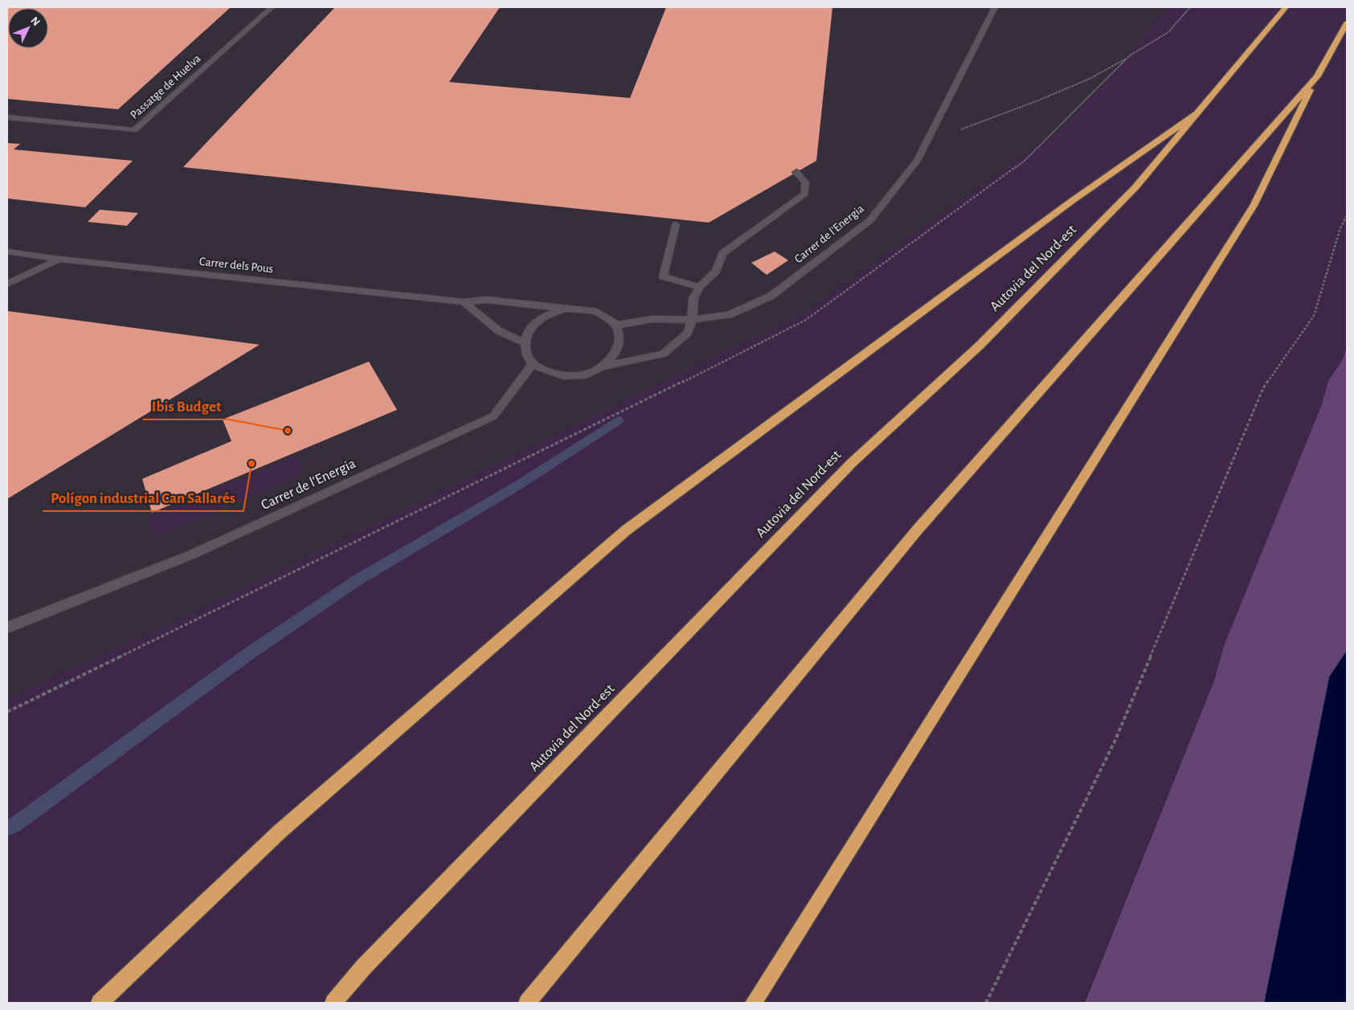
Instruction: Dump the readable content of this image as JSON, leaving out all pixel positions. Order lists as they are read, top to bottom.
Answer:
{
  "streets": {
    "highway": ["Autovia del Nord-est"],
    "street": ["Passatge de Huelva", "Carrer de l'Energia", "Carrer dels Pous"]
  },
  "crossings": [
    ["Carrer de l'Energia", "Carrer dels Pous"]
  ],
  "places": ["Ibis Budget", "Polígon industrial Can Sallarés"],
  "north": "top right"
}
